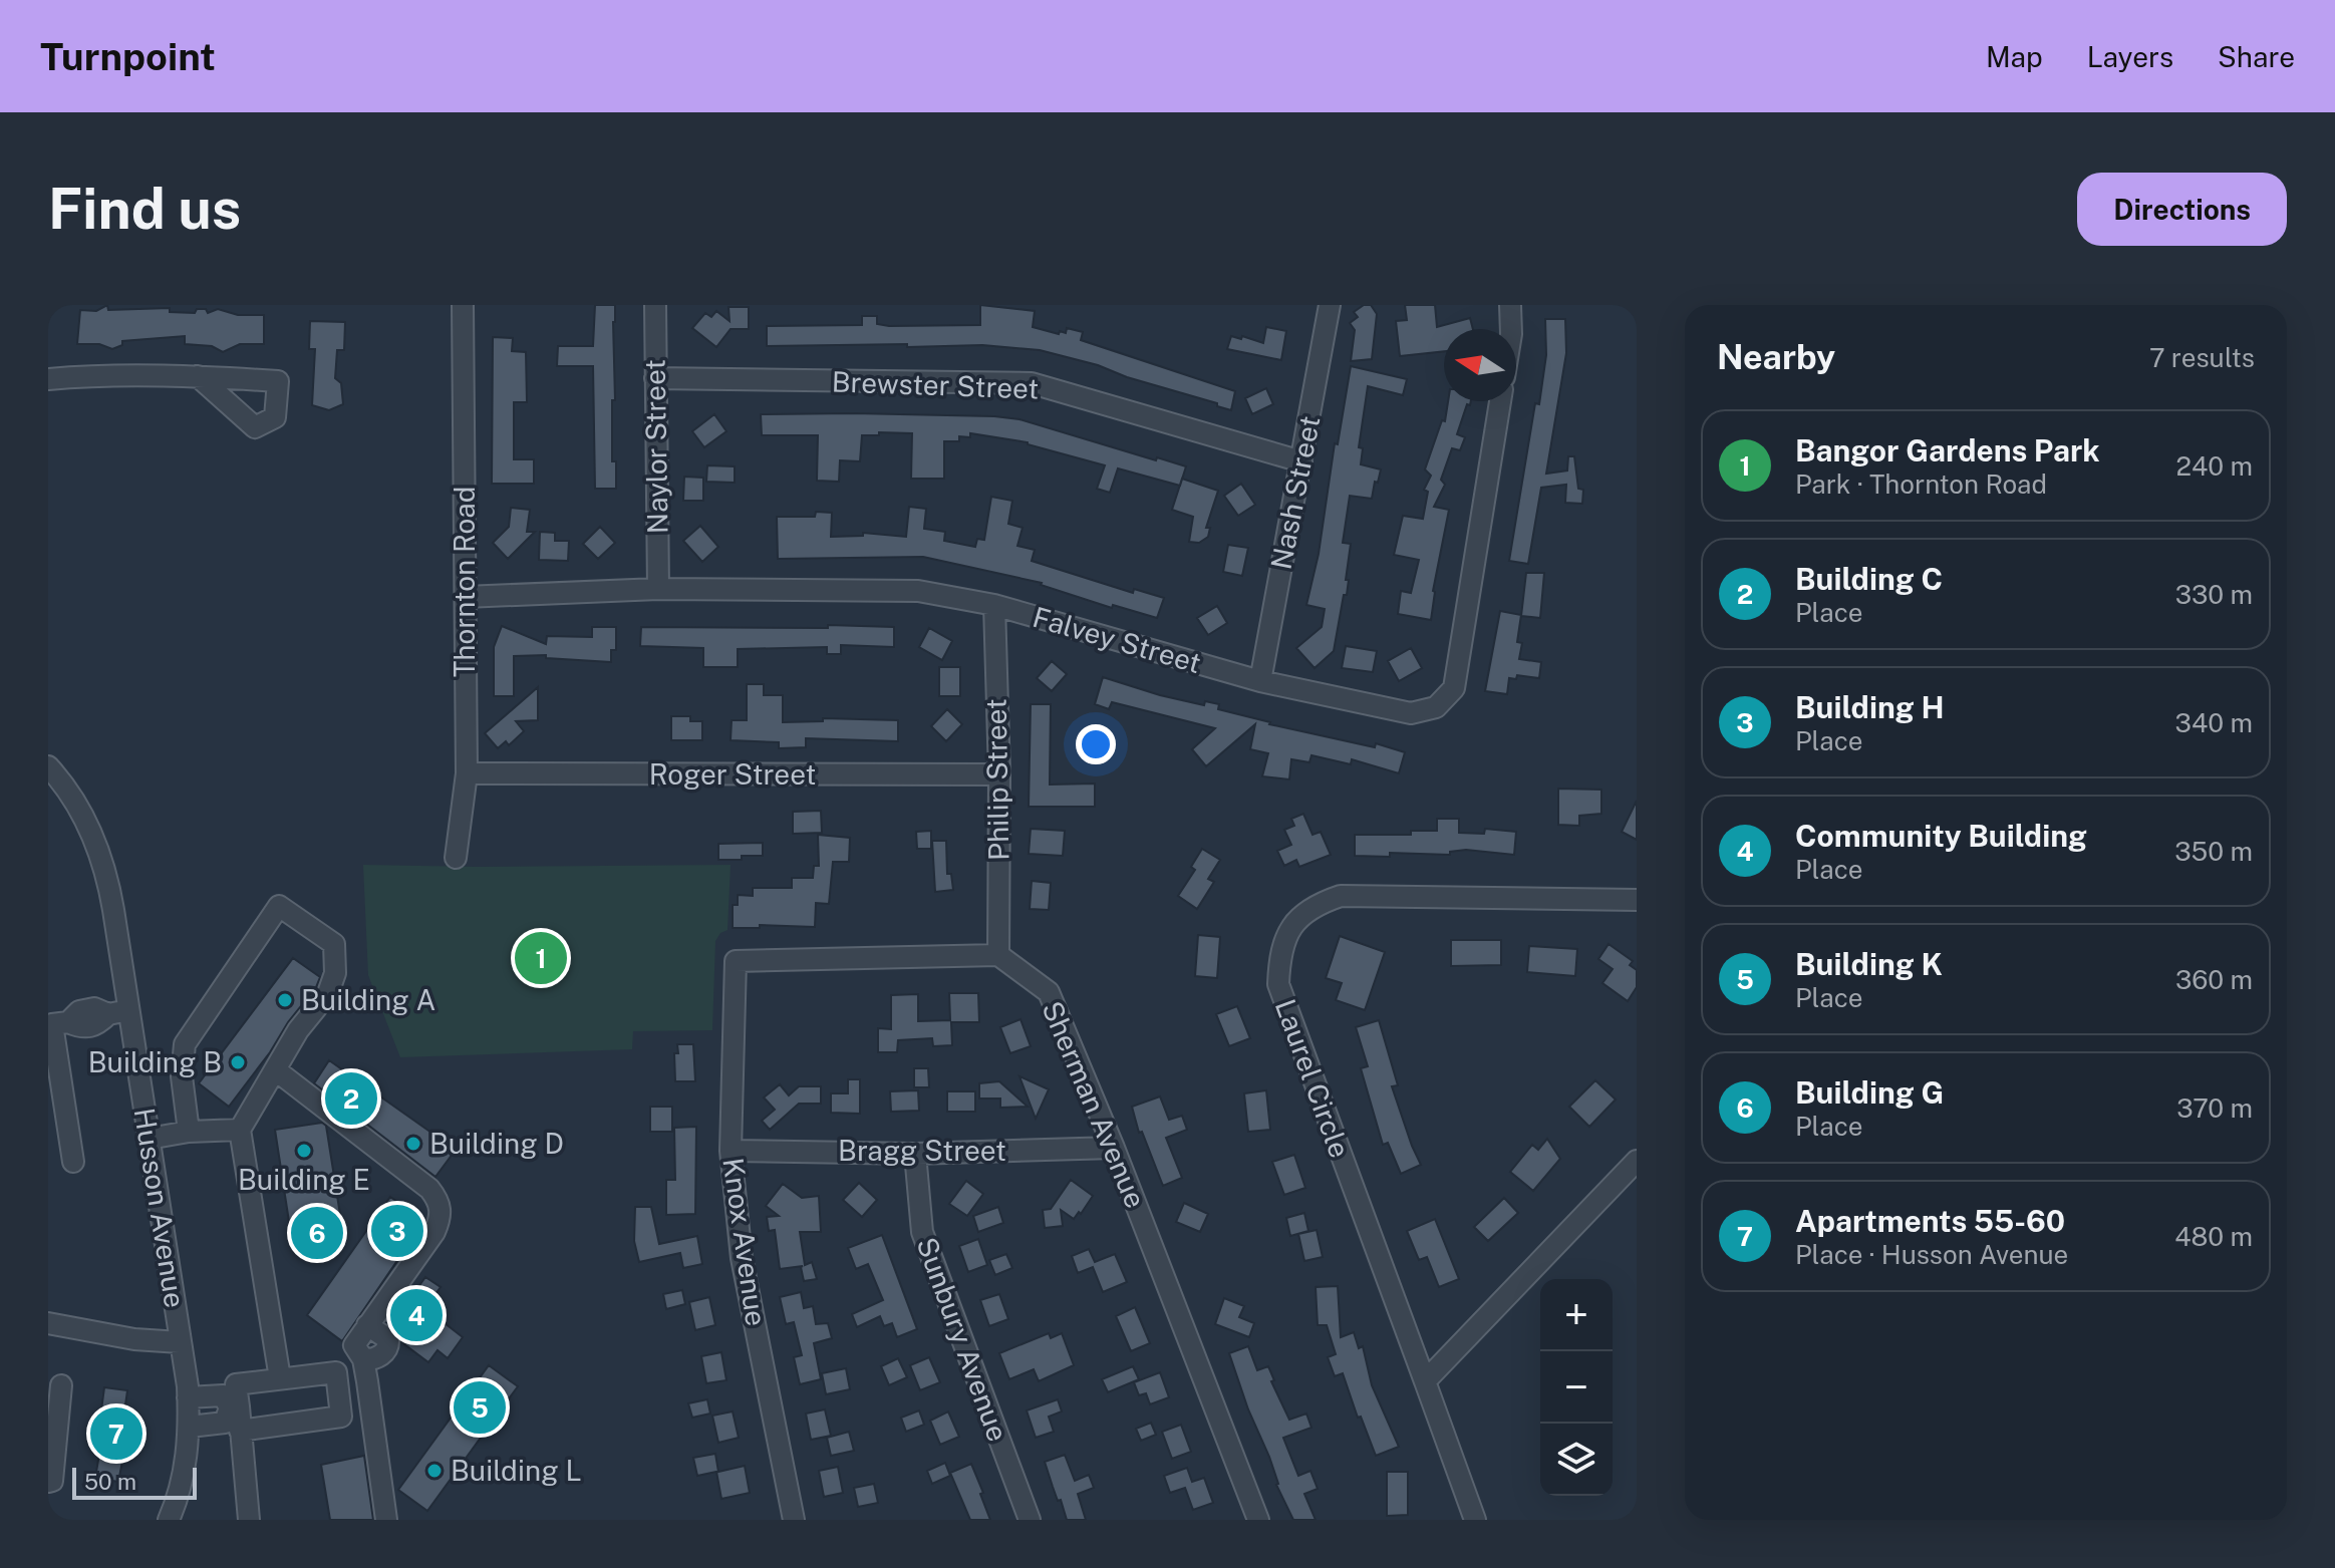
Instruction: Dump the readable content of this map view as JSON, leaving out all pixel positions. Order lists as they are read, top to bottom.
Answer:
{
  "streets": {
    "street": [
      "Brewster Street",
      "Naylor Street",
      "Nash Street",
      "Thornton Road",
      "Falvey Street",
      "Roger Street",
      "Philip Street",
      "Laurel Circle",
      "Sherman Avenue",
      "Bragg Street",
      "Husson Avenue",
      "Knox Avenue",
      "Sunbury Avenue"
    ]
  },
  "crossings": [
    ["Brewster Street", "Naylor Street"],
    ["Brewster Street", "Nash Street"],
    ["Naylor Street", "Falvey Street"],
    ["Nash Street", "Falvey Street"],
    ["Thornton Road", "Falvey Street"],
    ["Thornton Road", "Roger Street"],
    ["Falvey Street", "Philip Street"],
    ["Roger Street", "Philip Street"],
    ["Philip Street", "Sherman Avenue"],
    ["Philip Street", "Knox Avenue"],
    ["Sherman Avenue", "Bragg Street"],
    ["Sherman Avenue", "Knox Avenue"],
    ["Bragg Street", "Knox Avenue"],
    ["Bragg Street", "Sunbury Avenue"]
  ],
  "places": [
    "Building A",
    "Building B",
    "Building D",
    "Building E",
    "Building L"
  ],
  "scale_bar": "50 m",
  "north": "left",
  "page": {
    "header": "Turnpoint",
    "nav": ["Map", "Layers", "Share"],
    "buttons": "Directions",
    "title": "Find us",
    "heading": ["Nearby", "7 results"],
    "list": [
      {
        "mark": "1",
        "name": "Bangor Gardens Park",
        "note": "Park · Thornton Road",
        "value": "240 m"
      },
      {
        "mark": "2",
        "name": "Building C",
        "note": "Place",
        "value": "330 m"
      },
      {
        "mark": "3",
        "name": "Building H",
        "note": "Place",
        "value": "340 m"
      },
      {
        "mark": "4",
        "name": "Community Building",
        "note": "Place",
        "value": "350 m"
      },
      {
        "mark": "5",
        "name": "Building K",
        "note": "Place",
        "value": "360 m"
      },
      {
        "mark": "6",
        "name": "Building G",
        "note": "Place",
        "value": "370 m"
      },
      {
        "mark": "7",
        "name": "Apartments 55-60",
        "note": "Place · Husson Avenue",
        "value": "480 m"
      }
    ],
    "pins": [
      "1",
      "2",
      "3",
      "6",
      "4",
      "5",
      "7"
    ],
    "map_buttons": ["+", "−"],
    "scale": "50 m"
  }
}
